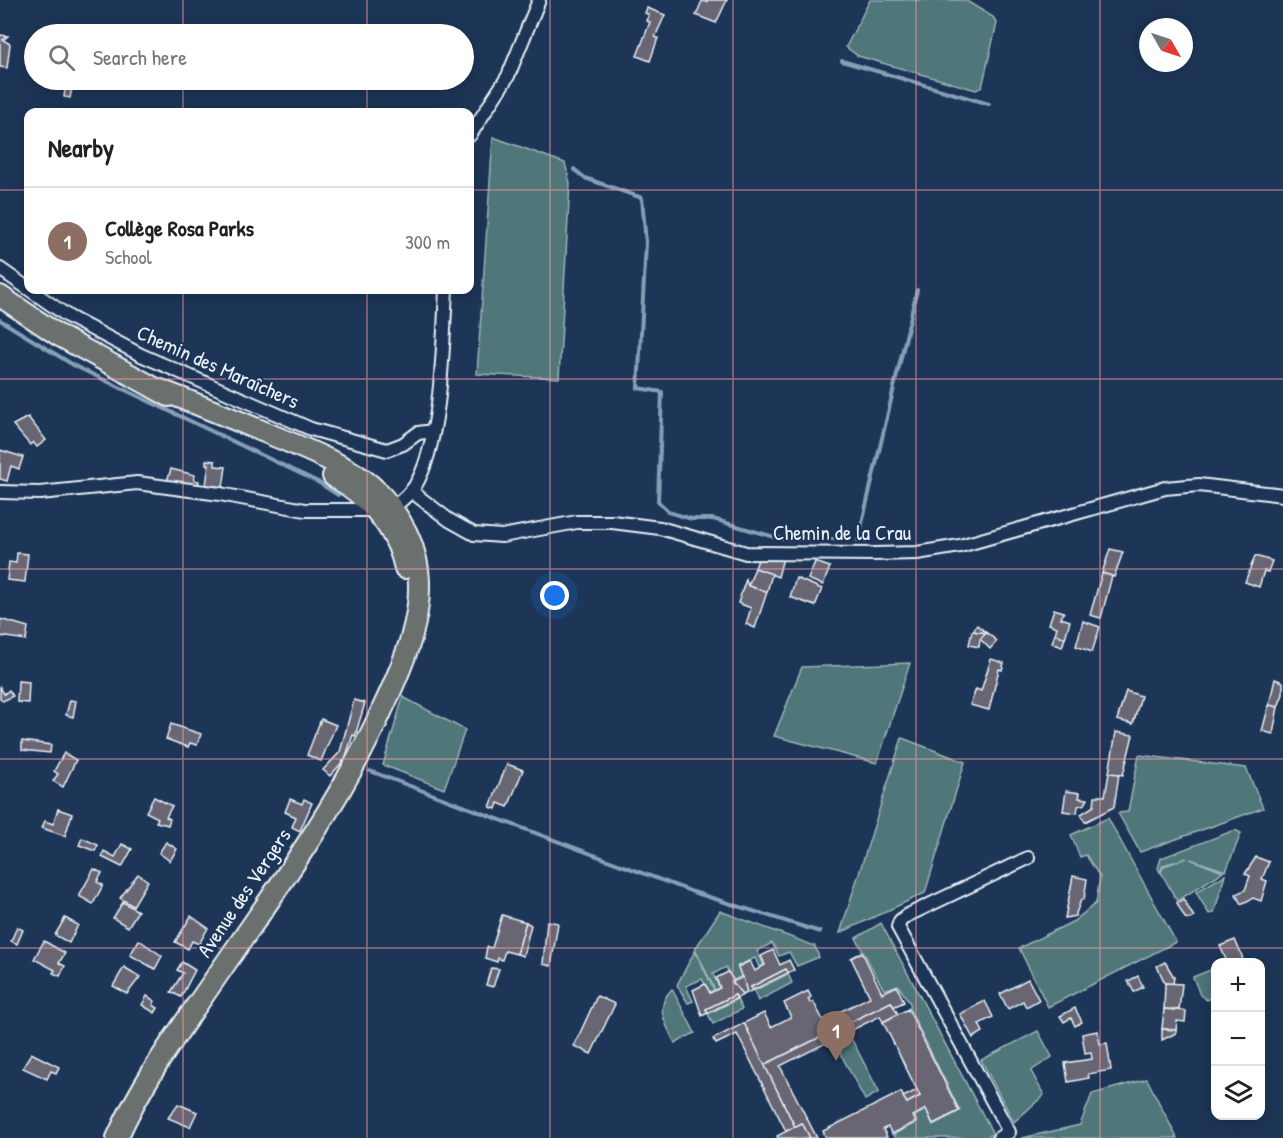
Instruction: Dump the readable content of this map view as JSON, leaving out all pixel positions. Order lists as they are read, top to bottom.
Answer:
{
  "streets": {
    "main road": ["Avenue des Vergers"],
    "street": ["Chemin des Maraîchers", "Chemin de la Crau"]
  },
  "north": "bottom right",
  "page": {
    "search": "Search here",
    "heading": "Nearby",
    "list": [
      {
        "mark": "1",
        "name": "Collège Rosa Parks",
        "note": "School",
        "value": "300 m"
      }
    ],
    "map_buttons": ["+", "−"],
    "pins": "1"
  }
}
